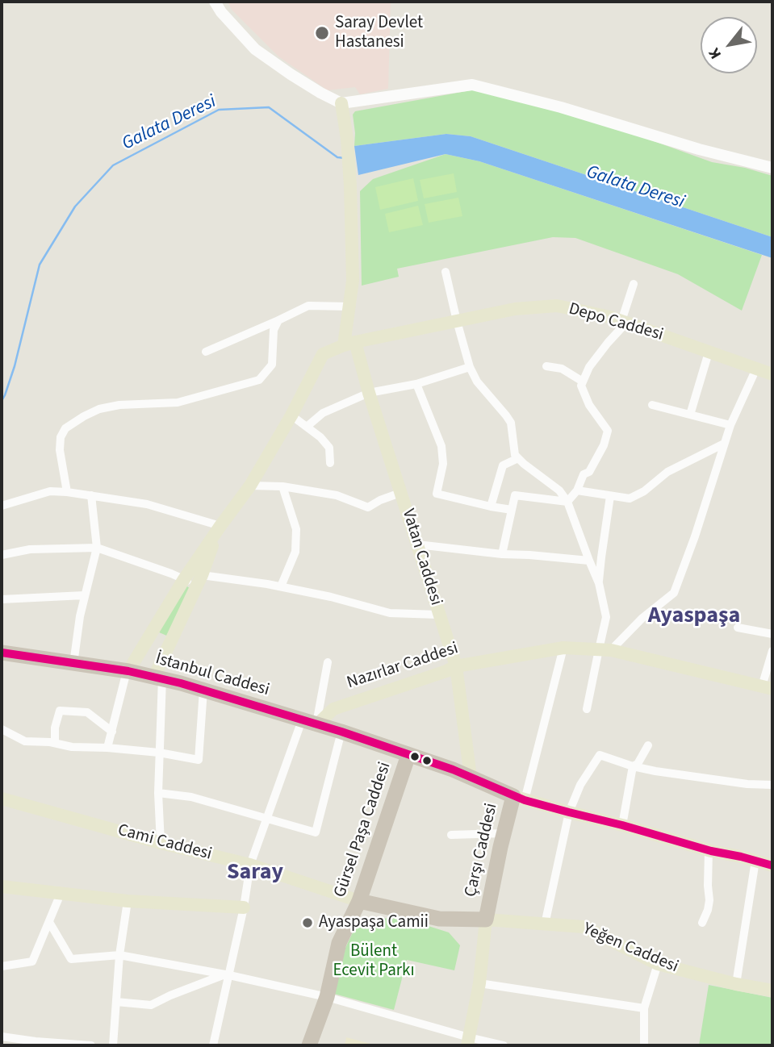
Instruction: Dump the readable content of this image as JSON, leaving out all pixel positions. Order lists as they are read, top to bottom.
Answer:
{
  "streets": {
    "highway": ["İstanbul Caddesi", "Gürsel Paşa Caddesi", "Çarşı Caddesi"],
    "main road": [
      "Depo Caddesi",
      "Vatan Caddesi",
      "Nazırlar Caddesi",
      "Cami Caddesi",
      "Yeğen Caddesi"
    ]
  },
  "crossings": [
    ["Depo Caddesi", "Vatan Caddesi"],
    ["Vatan Caddesi", "Nazırlar Caddesi"],
    ["Nazırlar Caddesi", "İstanbul Caddesi"],
    ["İstanbul Caddesi", "Gürsel Paşa Caddesi"],
    ["Gürsel Paşa Caddesi", "Cami Caddesi"],
    ["Gürsel Paşa Caddesi", "Çarşı Caddesi"],
    ["Cami Caddesi", "Çarşı Caddesi"],
    ["Çarşı Caddesi", "Yeğen Caddesi"]
  ],
  "districts": ["Ayaspaşa", "Saray"],
  "water": ["Galata Deresi"],
  "parks": ["Bülent Ecevit Parkı"],
  "places": ["Saray Devlet Hastanesi", "Ayaspaşa Camii"],
  "north": "bottom left"
}
